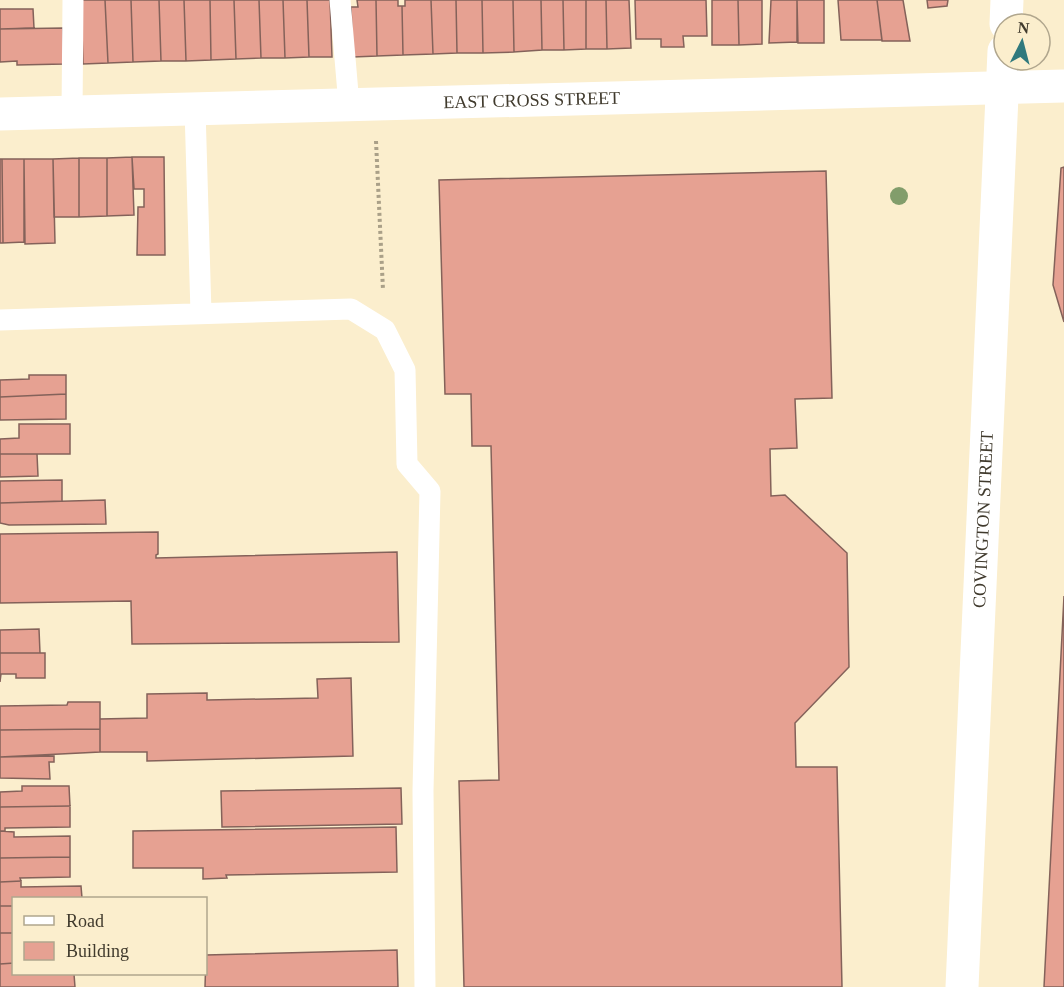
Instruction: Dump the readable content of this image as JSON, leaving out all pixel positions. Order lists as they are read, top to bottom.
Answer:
{
  "streets": {
    "street": ["EAST CROSS STREET", "COVINGTON STREET"]
  },
  "crossings": [
    ["EAST CROSS STREET", "COVINGTON STREET"]
  ],
  "legend": ["Road", "Building"],
  "north": "top"
}
